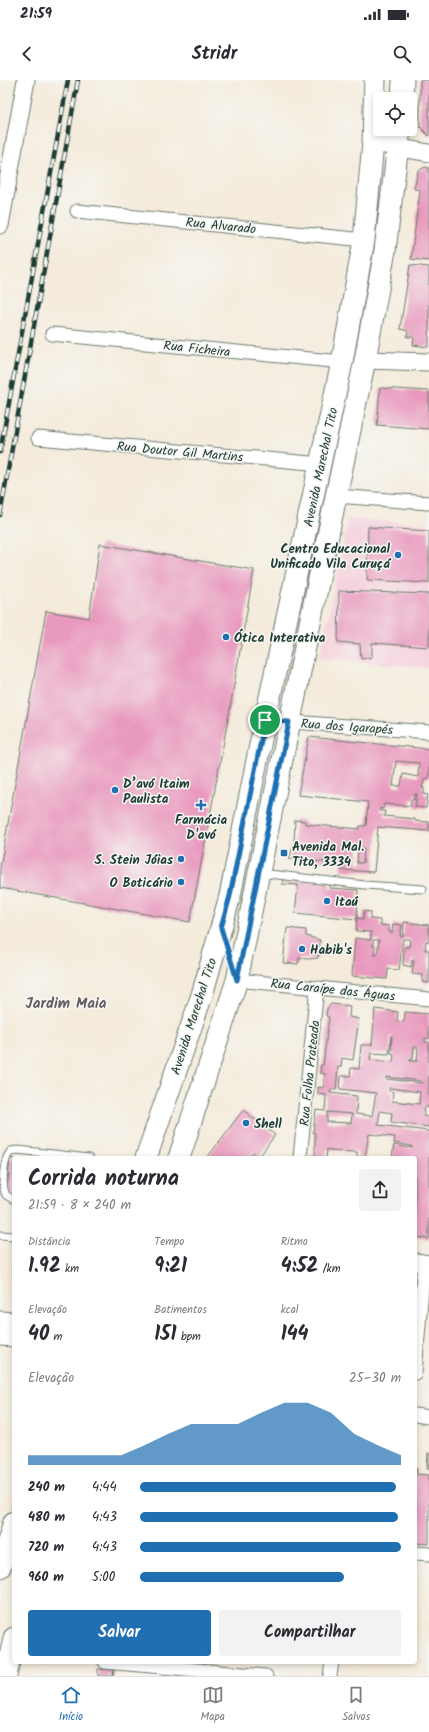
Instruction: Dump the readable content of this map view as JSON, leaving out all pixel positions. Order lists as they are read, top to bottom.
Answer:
{
  "streets": {
    "main road": ["Avenida Marechal Tito"],
    "street": [
      "Rua Alvarado",
      "Rua Ficheira",
      "Rua Doutor Gil Martins",
      "Rua dos Igarapés",
      "Rua Caraípe das Águas",
      "Rua Folha Prateada"
    ]
  },
  "crossings": [
    ["Rua Alvarado", "Avenida Marechal Tito"],
    ["Rua Ficheira", "Avenida Marechal Tito"],
    ["Rua Doutor Gil Martins", "Avenida Marechal Tito"],
    ["Avenida Marechal Tito", "Rua dos Igarapés"],
    ["Avenida Marechal Tito", "Rua Caraípe das Águas"],
    ["Rua Caraípe das Águas", "Rua Folha Prateada"]
  ],
  "districts": ["Jardim Maia"],
  "places": {
    "other": [
      "Centro Educacional Unificado Vila Curuçá",
      "Ótica Interativa",
      "D’avó Itaim Paulista",
      "S. Stein Jóias",
      "O Boticário",
      "Itaú",
      "Habib's",
      "Shell"
    ],
    "health": ["Farmácia D'avó"],
    "transit": ["Avenida Mal. Tito, 3334"]
  },
  "page": {
    "status": "21:59",
    "header": "Stridr",
    "heading": ["Corrida noturna", "21:59 · 8 × 240 m"],
    "stats": [
      ["Distância", "1.92 km"],
      ["Tempo", "9:21"],
      ["Ritmo", "4:52 /km"],
      ["Elevação", "40 m"],
      ["Batimentos", "151 bpm"],
      ["kcal", "144"]
    ],
    "chart": ["Elevação", "25–30 m"],
    "list": [
      {
        "name": "240 m",
        "note": "4:44"
      },
      {
        "name": "480 m",
        "note": "4:43"
      },
      {
        "name": "720 m",
        "note": "4:43"
      },
      {
        "name": "960 m",
        "note": "5:00"
      }
    ],
    "buttons": ["Salvar", "Compartilhar"],
    "tabs": ["Início", "Mapa", "Salvos"]
  }
}
